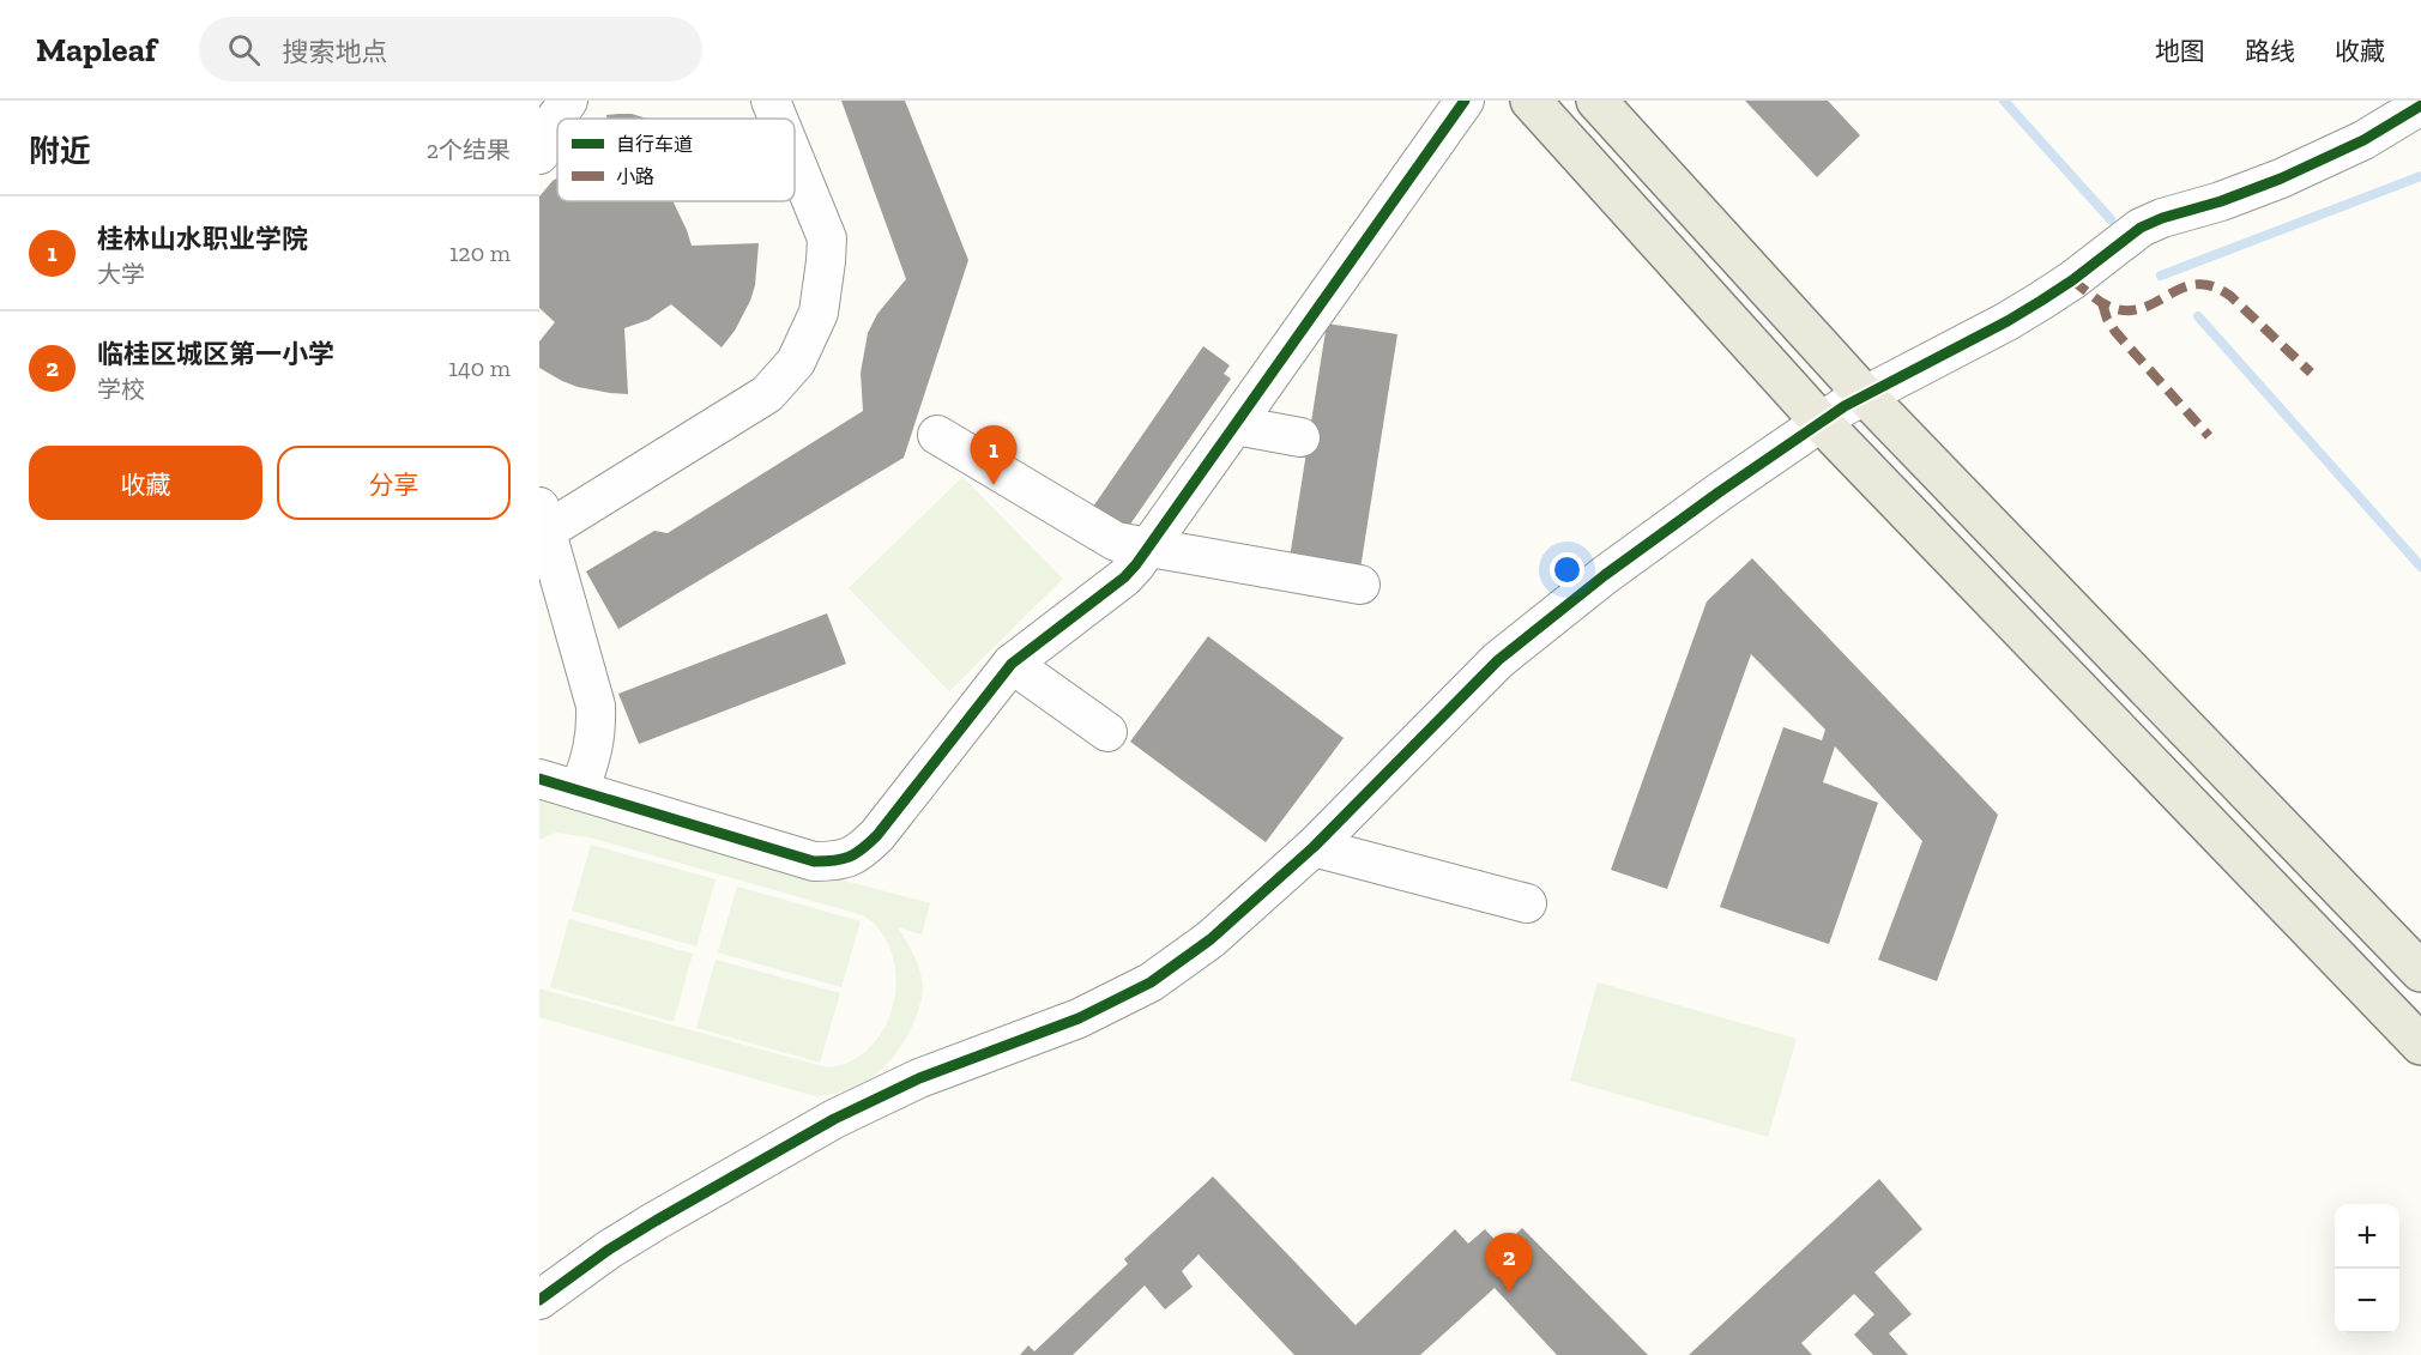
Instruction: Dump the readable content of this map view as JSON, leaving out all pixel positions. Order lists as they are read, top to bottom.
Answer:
{
  "legend": ["自行车道", "小路"],
  "page": {
    "header": "Mapleaf",
    "search": "搜索地点",
    "nav": ["地图", "路线", "收藏"],
    "heading": ["附近", "2个结果"],
    "list": [
      {
        "mark": "1",
        "name": "桂林山水职业学院",
        "note": "大学",
        "value": "120 m"
      },
      {
        "mark": "2",
        "name": "临桂区城区第一小学",
        "note": "学校",
        "value": "140 m"
      }
    ],
    "buttons": ["收藏", "分享"],
    "pins": ["1", "2"],
    "map_buttons": ["+", "−"]
  }
}
